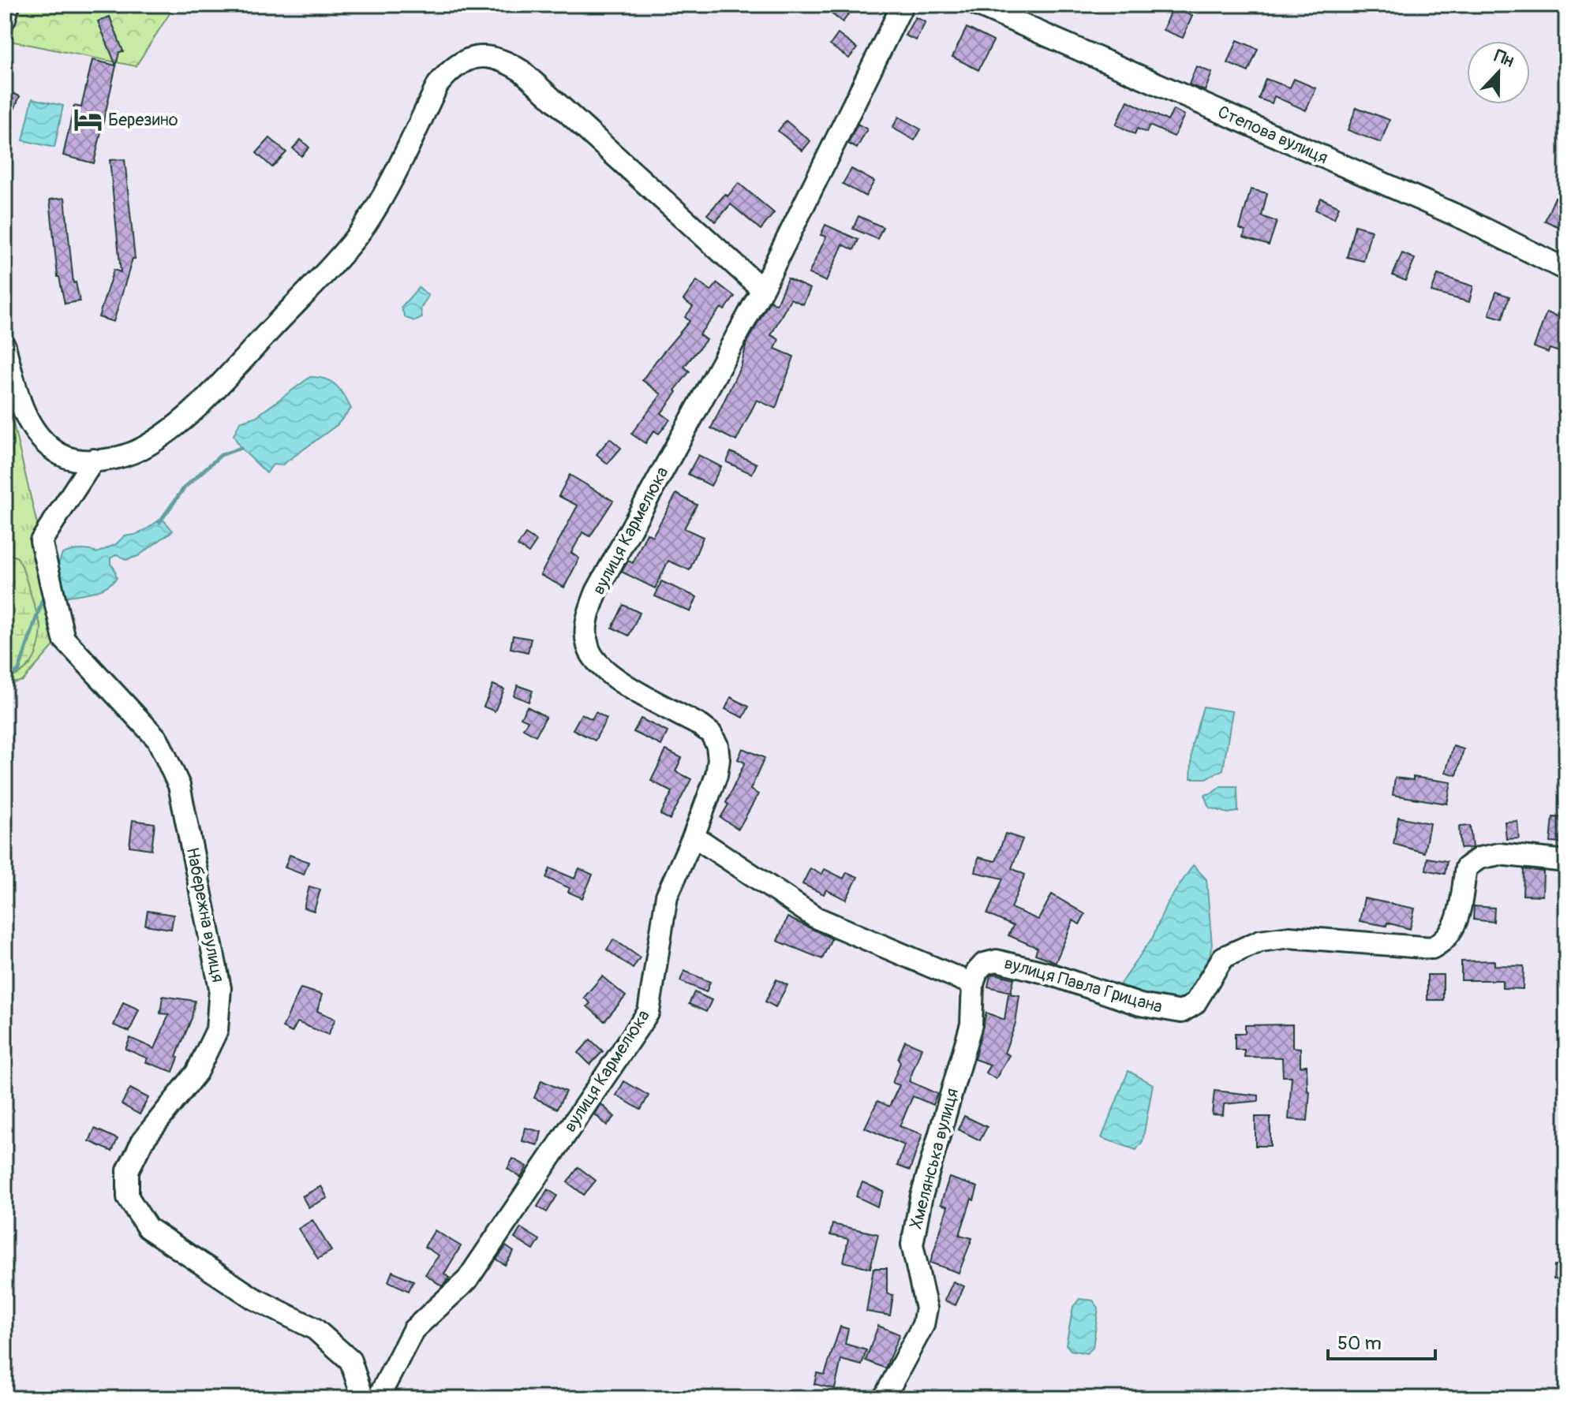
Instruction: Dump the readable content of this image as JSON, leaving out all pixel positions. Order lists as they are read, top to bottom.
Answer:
{
  "streets": {
    "street": [
      "Степова вулиця",
      "вулиця Кармелюка",
      "Набережна вулиця",
      "вулиця Павла Грицана",
      "Хмелянська вулиця"
    ]
  },
  "crossings": [
    ["вулиця Павла Грицана", "Хмелянська вулиця"]
  ],
  "places": {
    "hotel": ["Березино"]
  },
  "scale_bar": "50 m",
  "north": "top"
}
